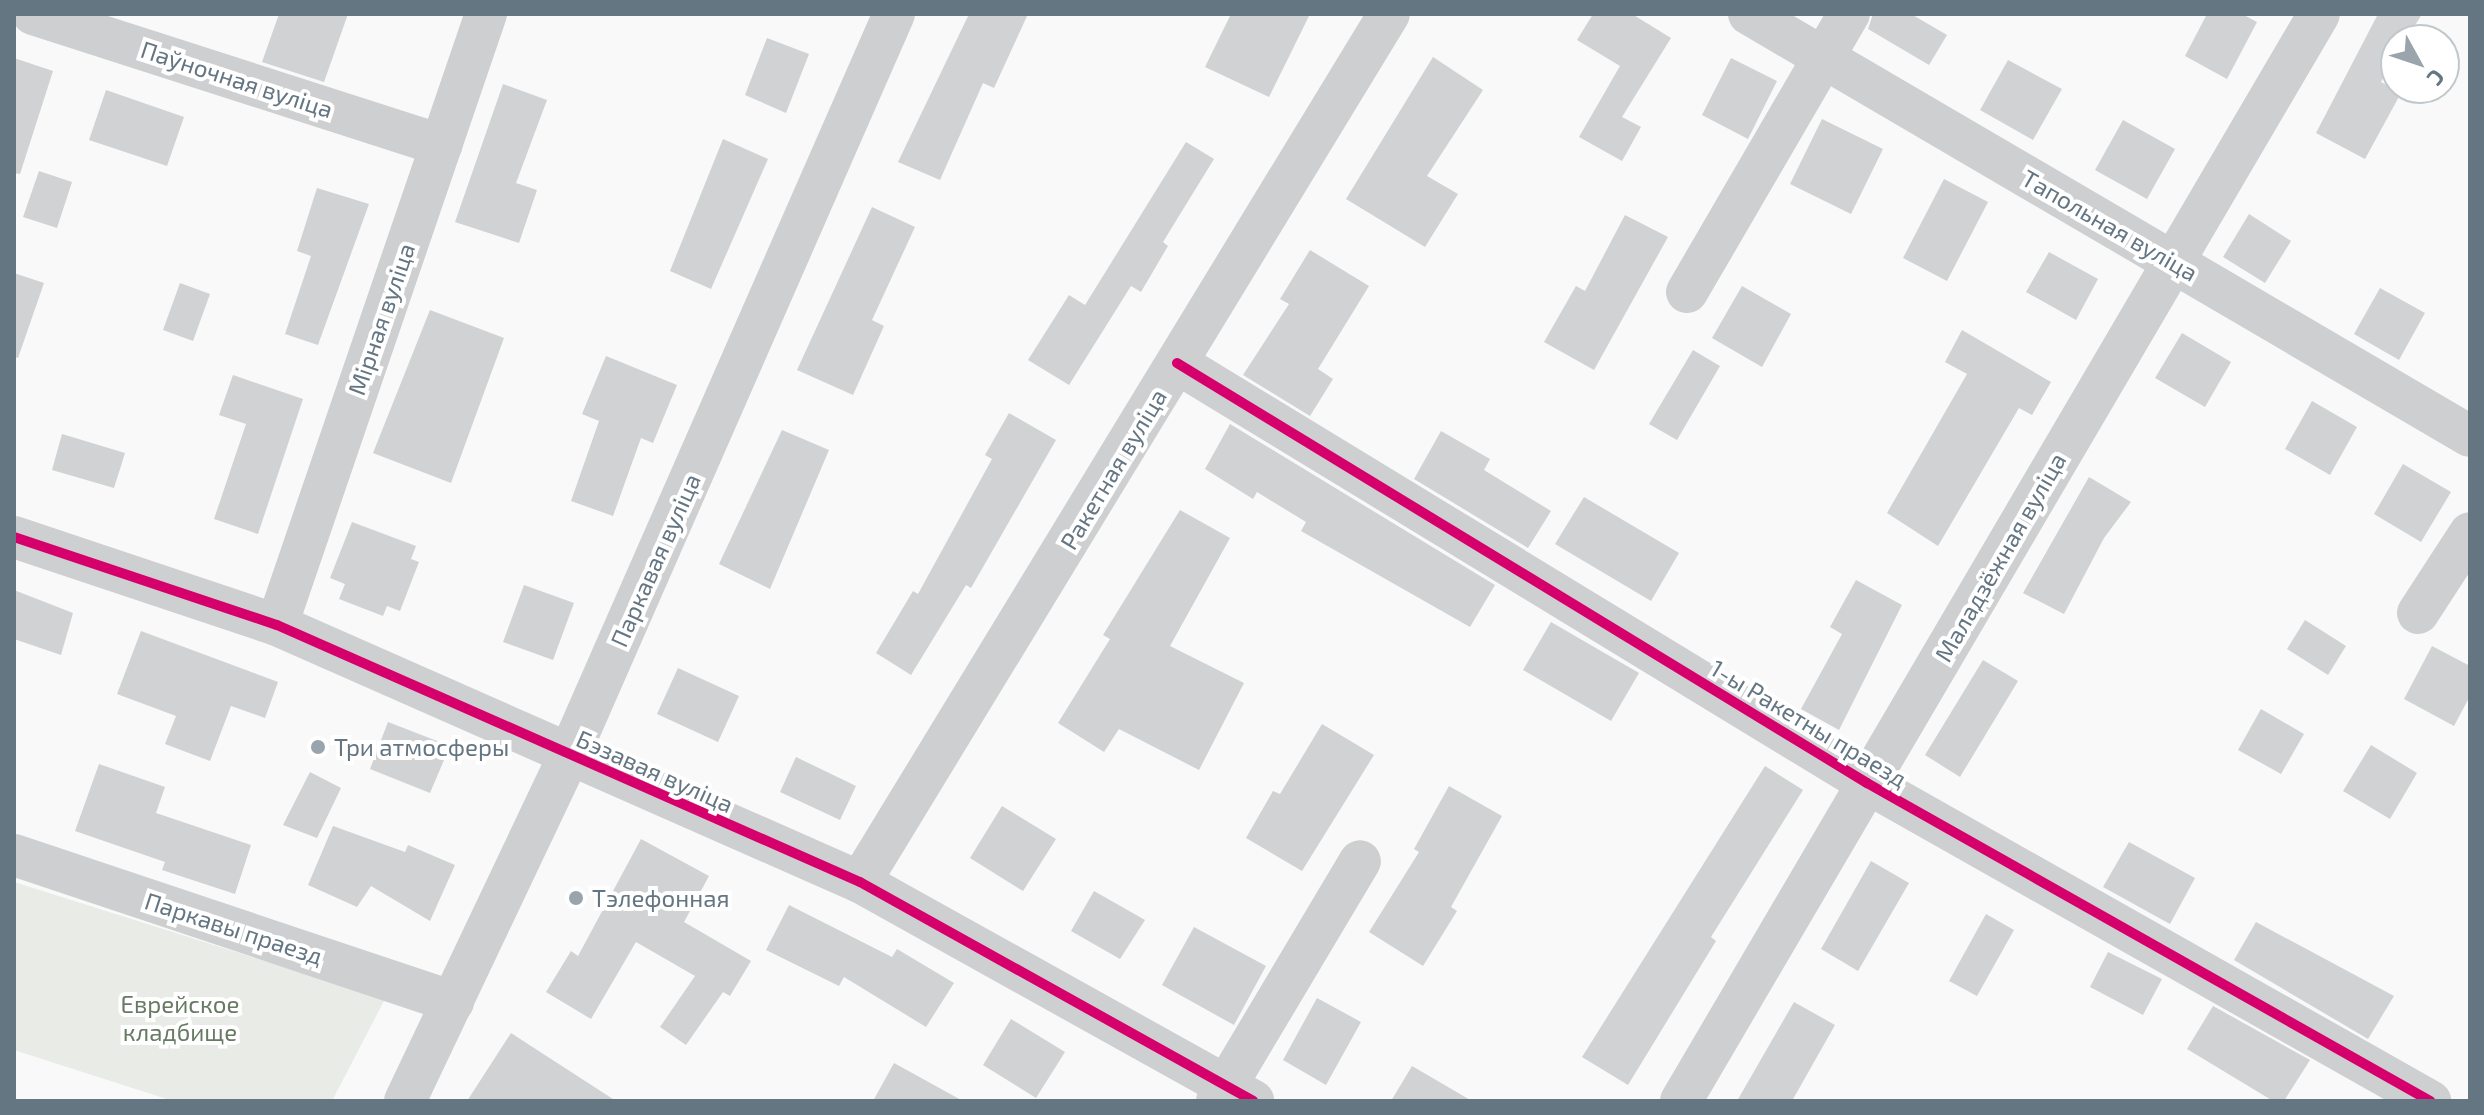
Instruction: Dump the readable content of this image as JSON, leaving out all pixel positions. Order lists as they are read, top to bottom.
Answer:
{
  "streets": {
    "street": [
      "Паўночная вуліца",
      "Тапольная вуліца",
      "Мірная вуліца",
      "Ракетная вуліца",
      "Маладзёжная вуліца",
      "Паркавая вуліца",
      "1-ы Ракетны праезд",
      "Бэзавая вуліца",
      "Паркавы праезд"
    ]
  },
  "crossings": [
    ["Паўночная вуліца", "Мірная вуліца"],
    ["Тапольная вуліца", "Маладзёжная вуліца"],
    ["Мірная вуліца", "Бэзавая вуліца"],
    ["Ракетная вуліца", "1-ы Ракетны праезд"],
    ["Ракетная вуліца", "Бэзавая вуліца"],
    ["Маладзёжная вуліца", "1-ы Ракетны праезд"],
    ["Паркавая вуліца", "Бэзавая вуліца"],
    ["Паркавая вуліца", "Паркавы праезд"]
  ],
  "parks": ["Еврейское кладбище"],
  "places": ["Три атмосферы", "Тэлефонная"],
  "north": "bottom right"
}
